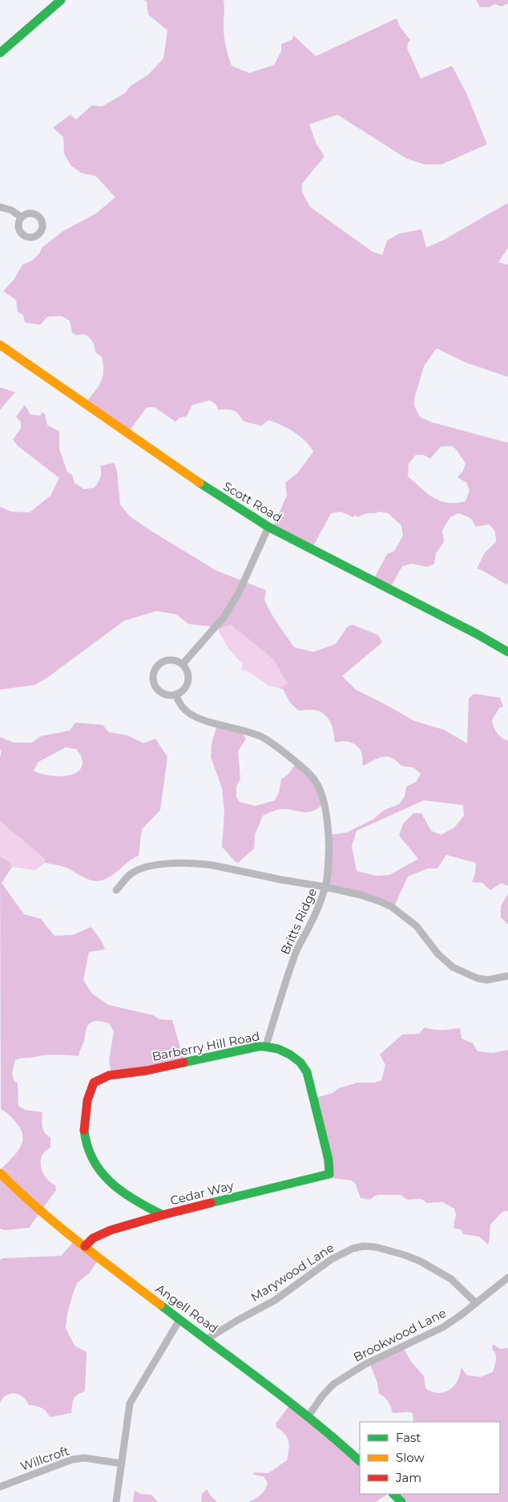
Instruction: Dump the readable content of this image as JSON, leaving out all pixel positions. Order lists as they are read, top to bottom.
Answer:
{
  "streets": {
    "street": [
      "Scott Road",
      "Britts Ridge",
      "Barberry Hill Road",
      "Cedar Way",
      "Marywood Lane",
      "Angell Road",
      "Brookwood Lane",
      "Willcroft"
    ]
  },
  "crossings": [
    ["Britts Ridge", "Barberry Hill Road"],
    ["Barberry Hill Road", "Cedar Way"],
    ["Cedar Way", "Angell Road"],
    ["Marywood Lane", "Angell Road"],
    ["Marywood Lane", "Brookwood Lane"],
    ["Angell Road", "Brookwood Lane"]
  ],
  "legend": ["Fast", "Slow", "Jam"]
}
